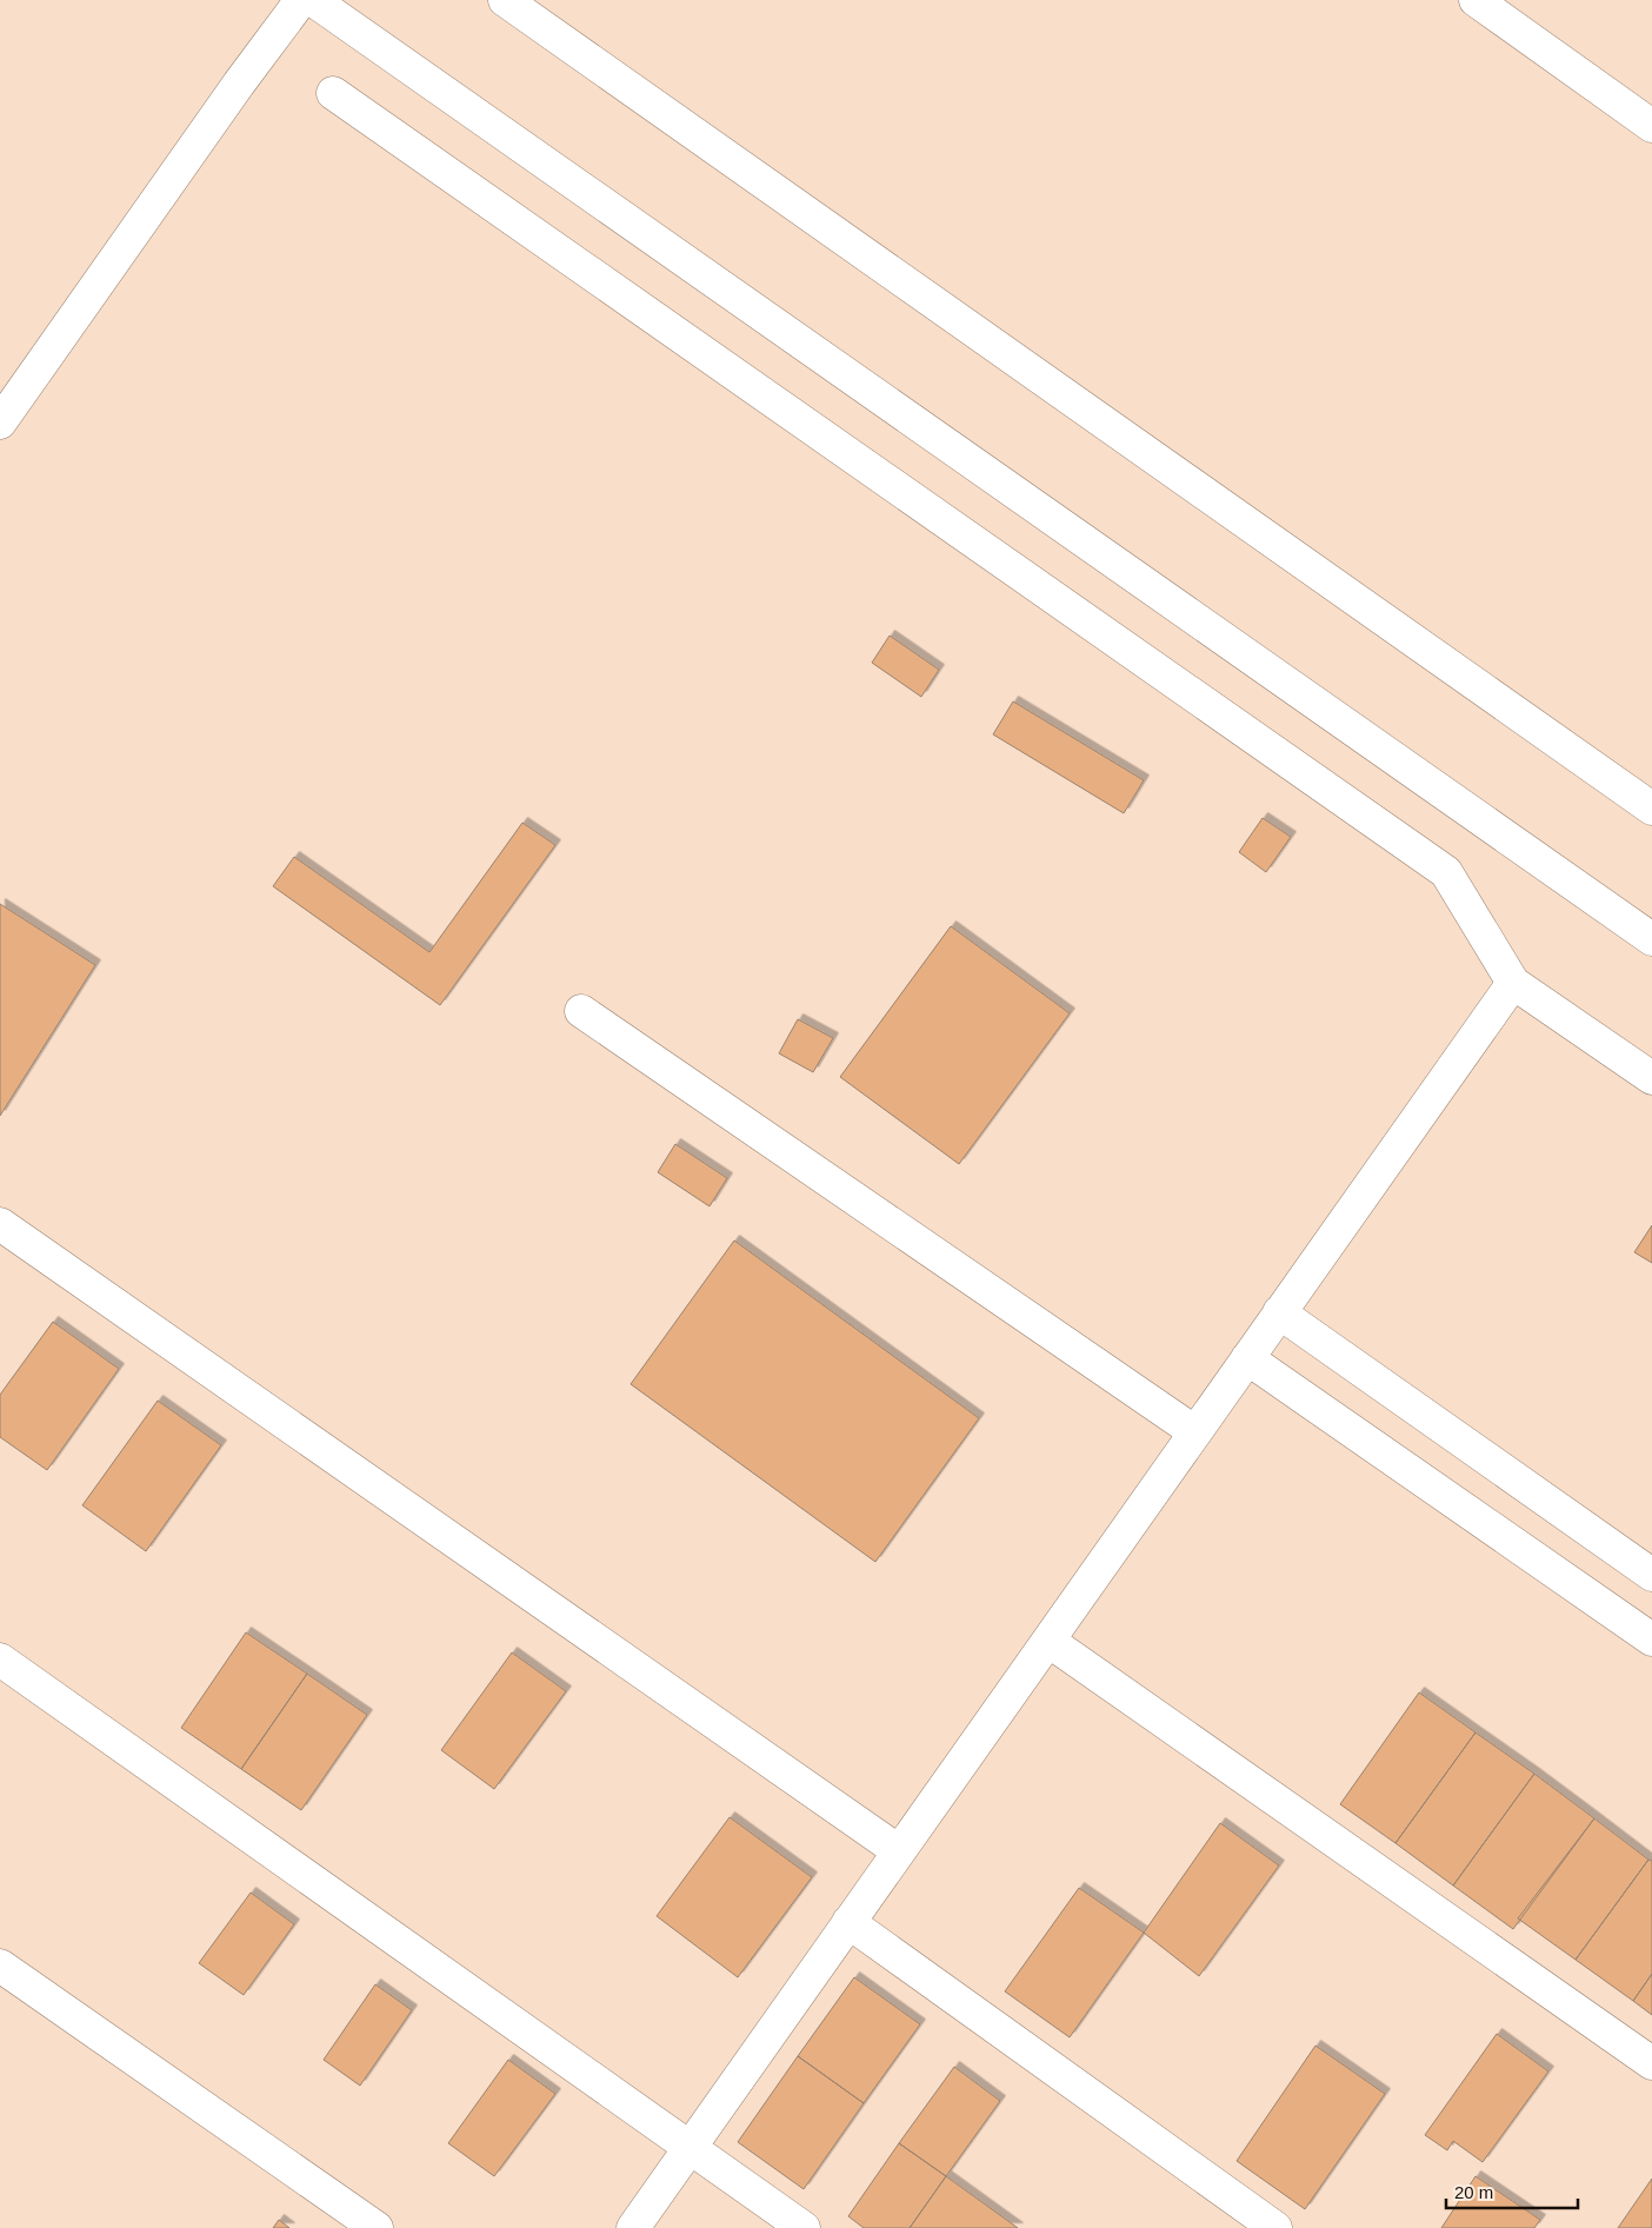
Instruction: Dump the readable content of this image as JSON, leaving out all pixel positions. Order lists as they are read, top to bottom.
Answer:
{
  "scale_bar": "20 m"
}
